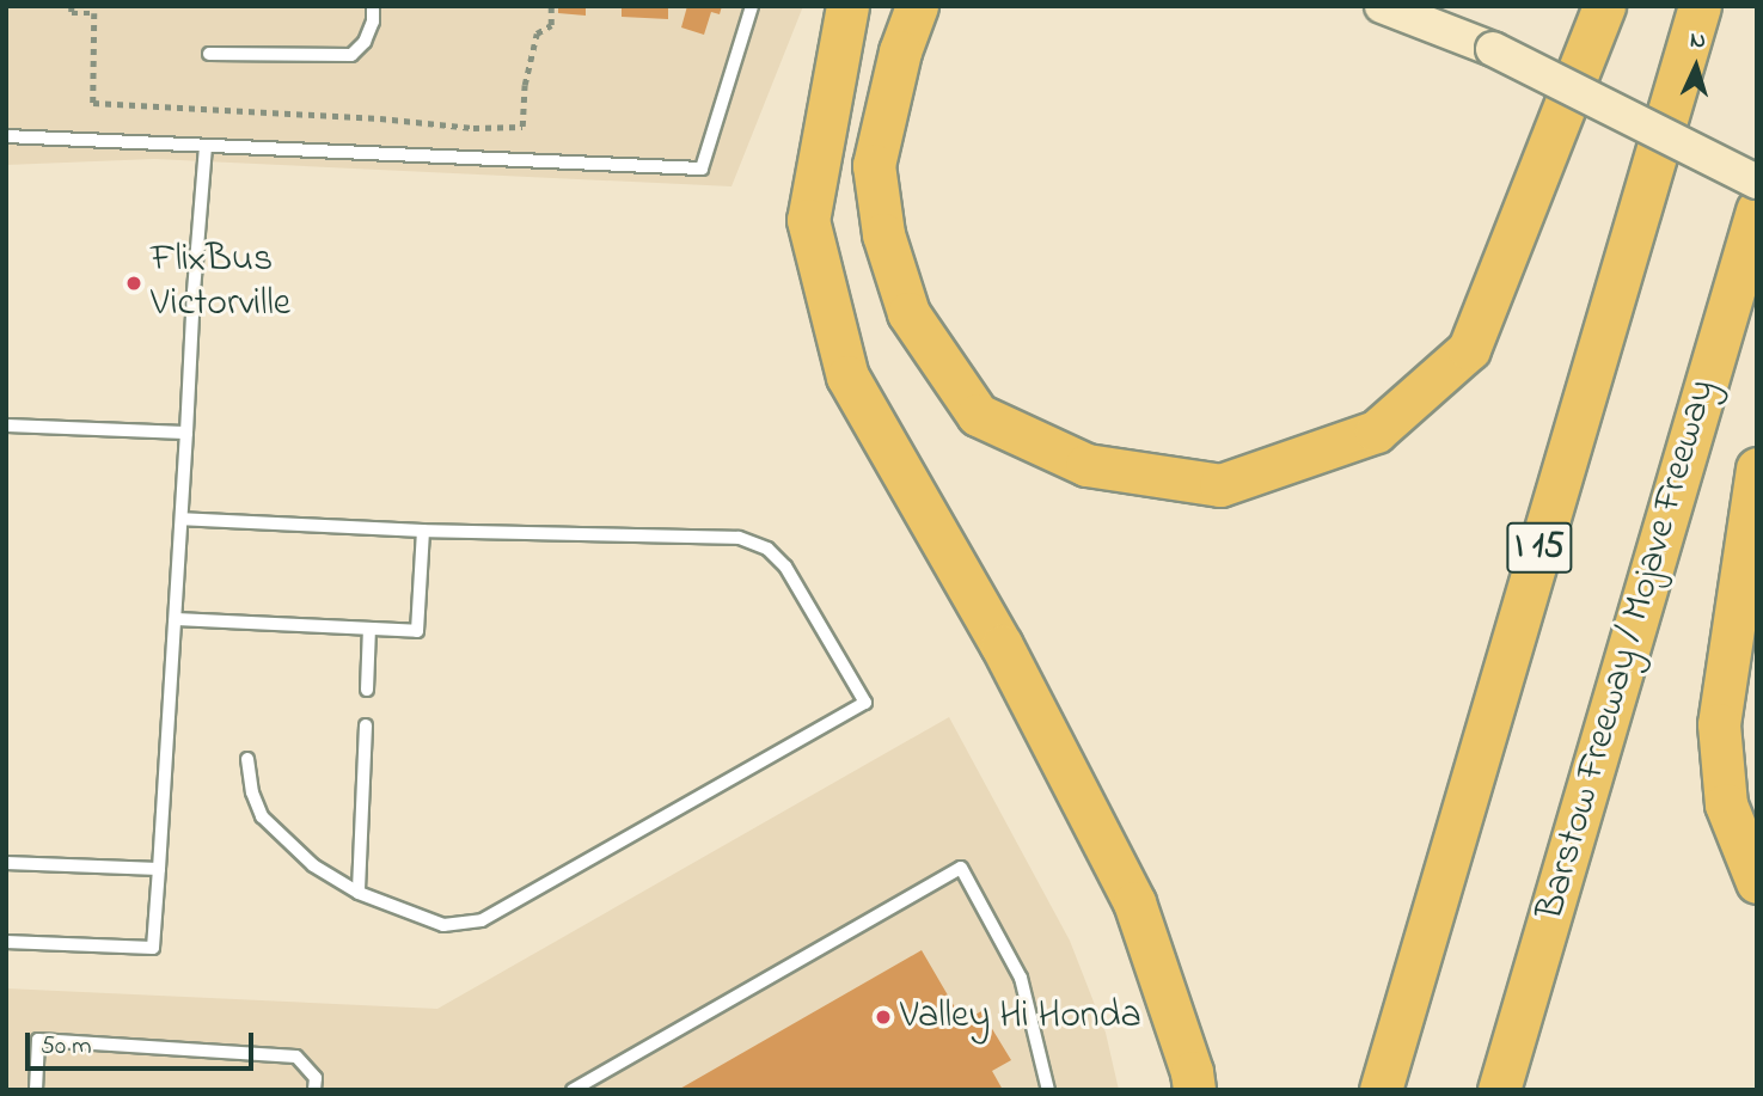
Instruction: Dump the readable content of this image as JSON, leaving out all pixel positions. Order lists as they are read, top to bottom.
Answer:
{
  "streets": {
    "highway": ["I 15", "Barstow Freeway / Mojave Freeway"]
  },
  "places": ["FlixBus Victorville", "Valley Hi Honda"],
  "scale_bar": "50 m",
  "north": "top"
}
